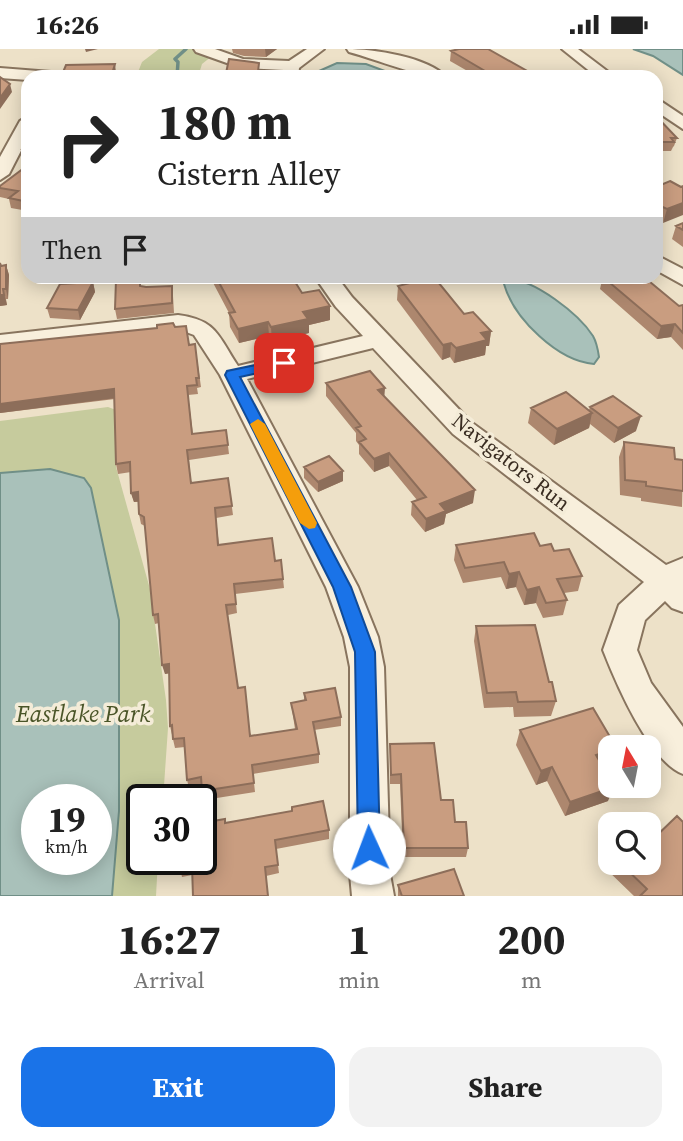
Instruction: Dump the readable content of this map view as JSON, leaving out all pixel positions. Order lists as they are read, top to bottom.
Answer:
{
  "streets": {
    "street": ["Navigators Run"]
  },
  "parks": ["Eastlake Park"],
  "north": "top",
  "page": {
    "status": "16:26",
    "turn": ["180 m", "Cistern Alley"],
    "then": "Then",
    "speed": "19 km/h",
    "limit": "30",
    "eta": [
      "16:27",
      "Arrival",
      "1",
      "min",
      "200",
      "m"
    ],
    "buttons": ["Exit", "Share"]
  }
}
